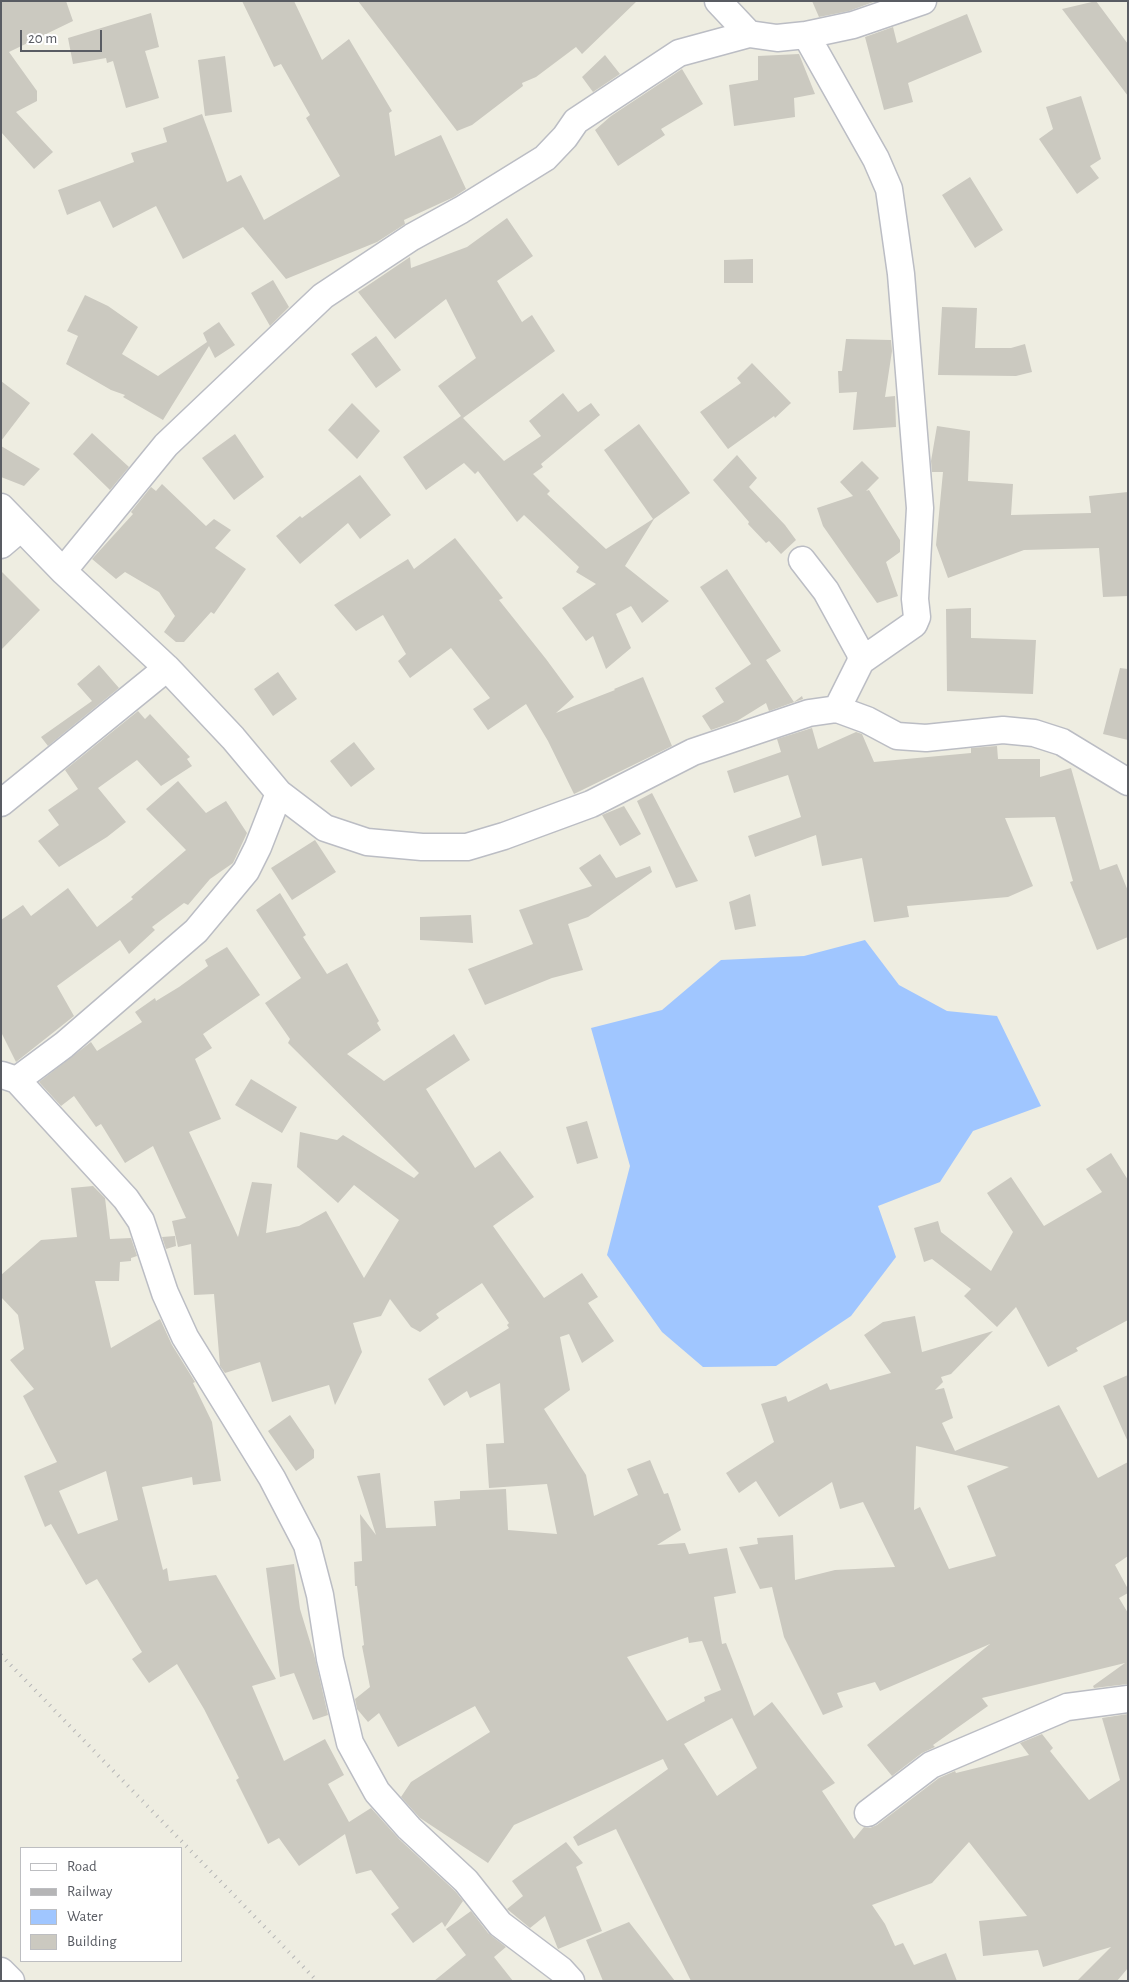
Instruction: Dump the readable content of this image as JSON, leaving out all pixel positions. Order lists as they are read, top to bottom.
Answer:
{
  "legend": [
    "Road",
    "Railway",
    "Water",
    "Building"
  ],
  "scale_bar": "20 m"
}
